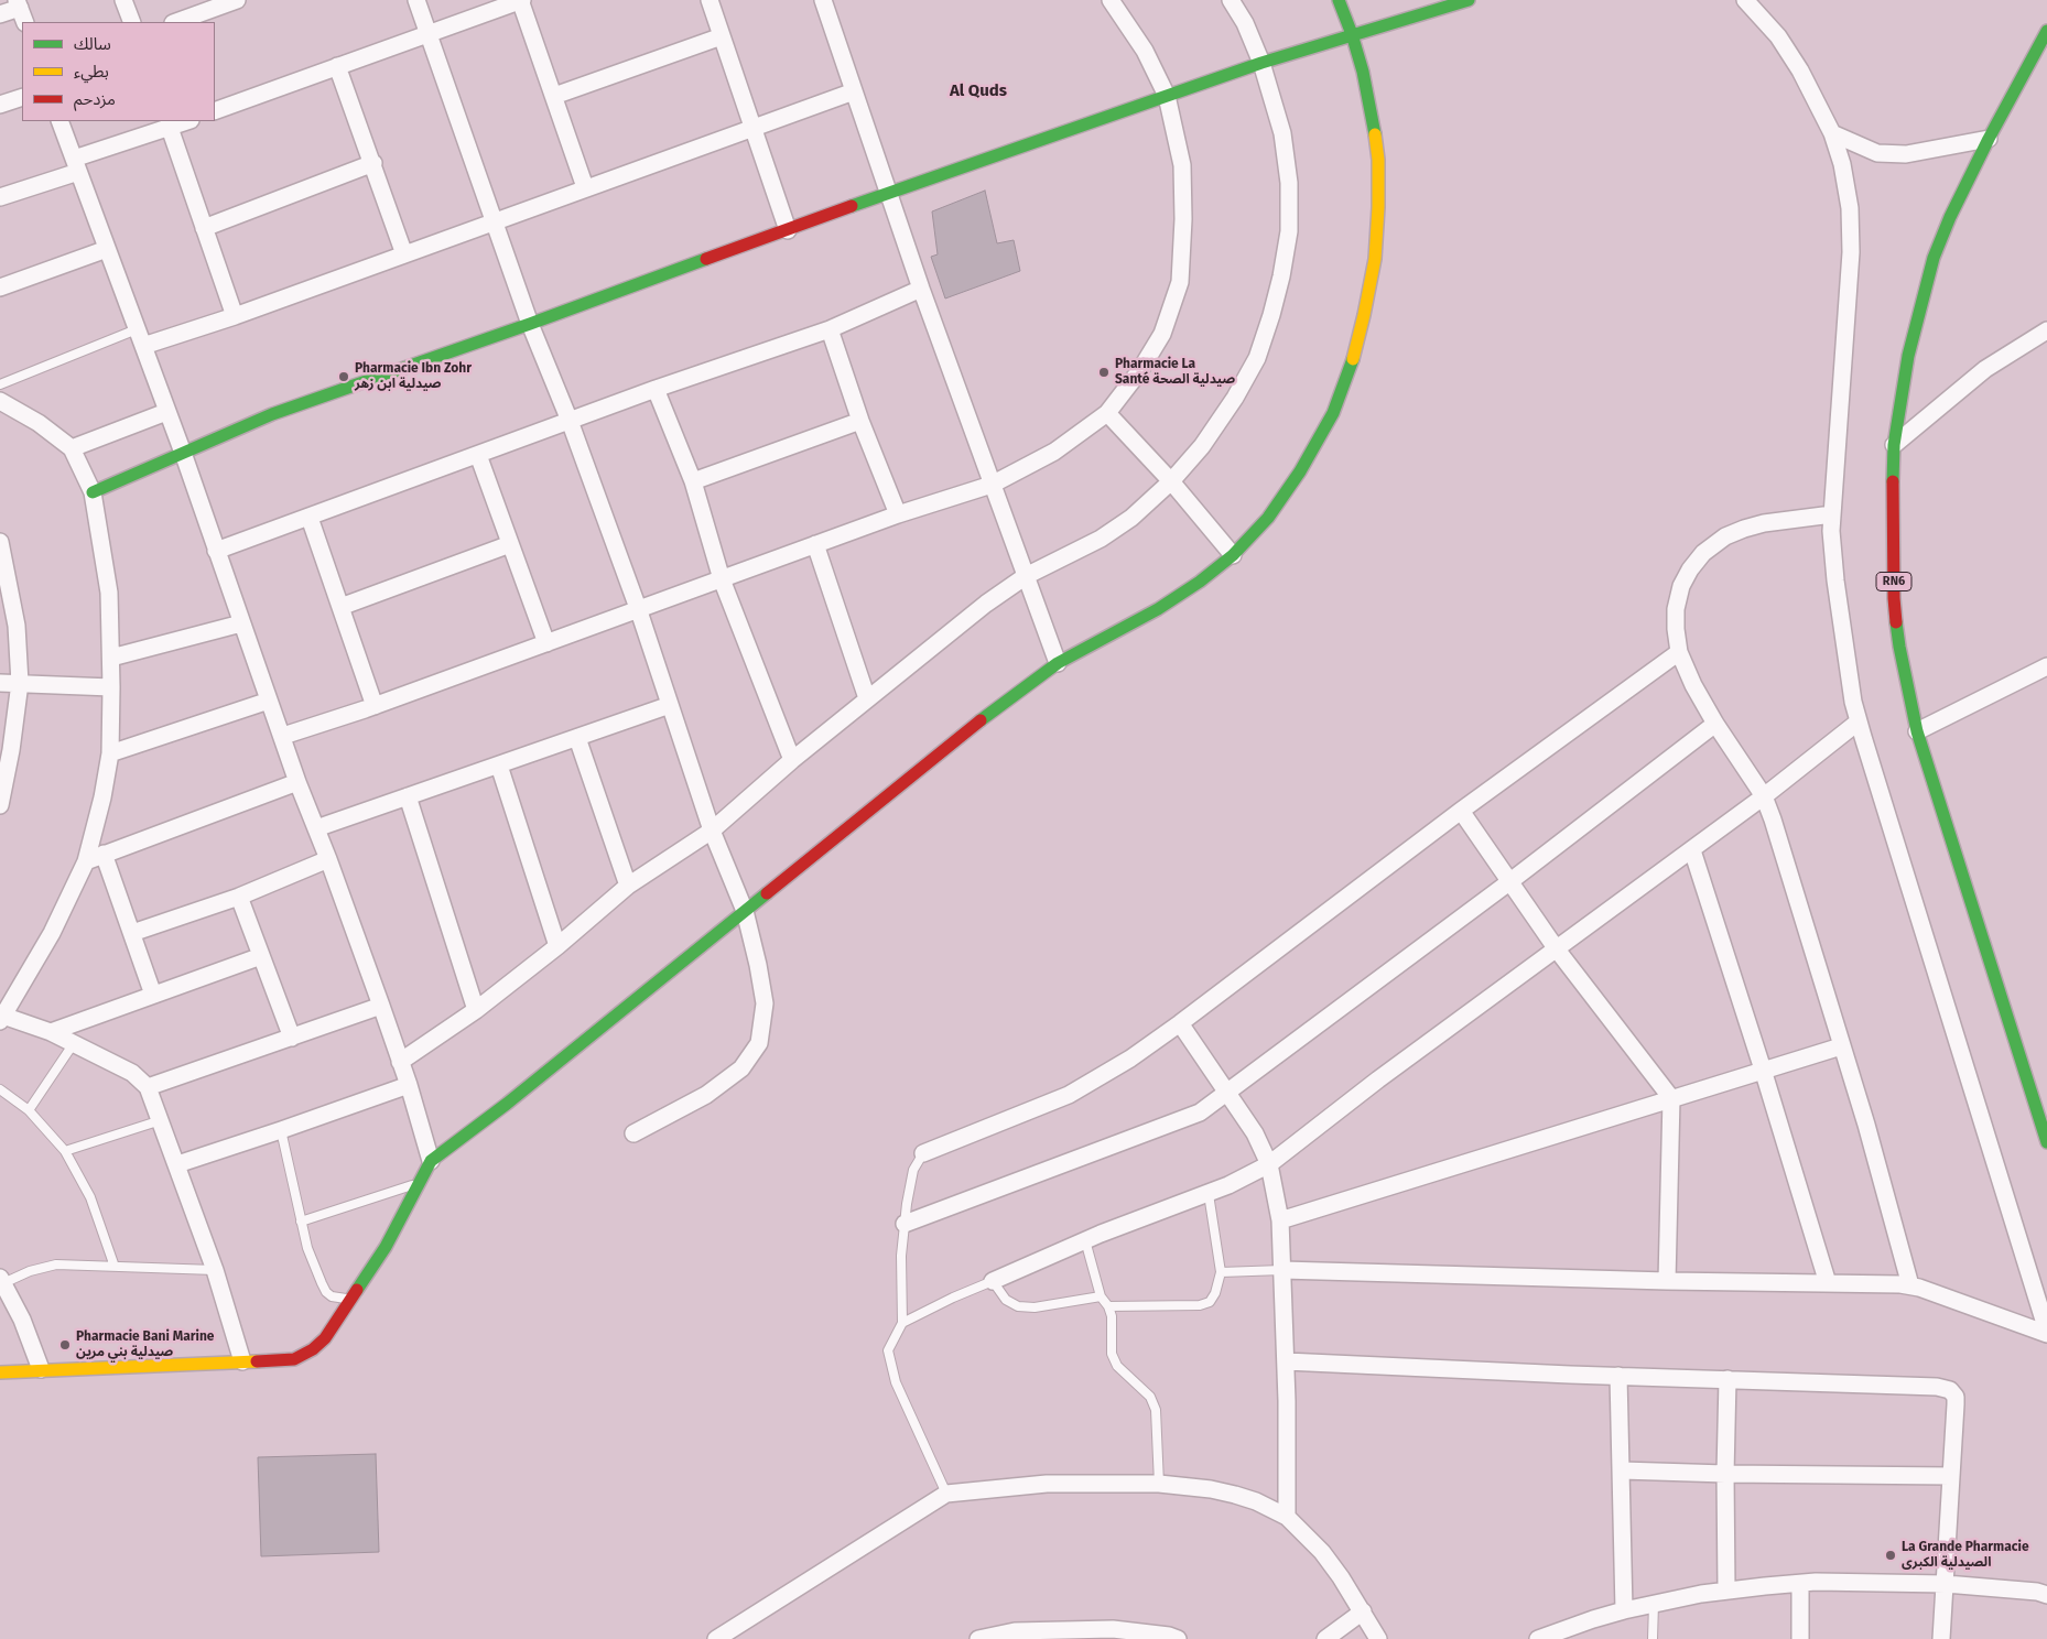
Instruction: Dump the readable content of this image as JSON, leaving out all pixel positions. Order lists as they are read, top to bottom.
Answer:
{
  "streets": {
    "street": ["RN6"]
  },
  "districts": ["Al Quds"],
  "places": [
    "Pharmacie La Santé صيدلية الصحة",
    "Pharmacie Ibn Zohr صيدلية ابن زهر",
    "Pharmacie Bani Marine صيدلية بني مرين",
    "La Grande Pharmacie الصيدلية الكبرى"
  ],
  "legend": ["سالك", "بطيء", "مزدحم"]
}
